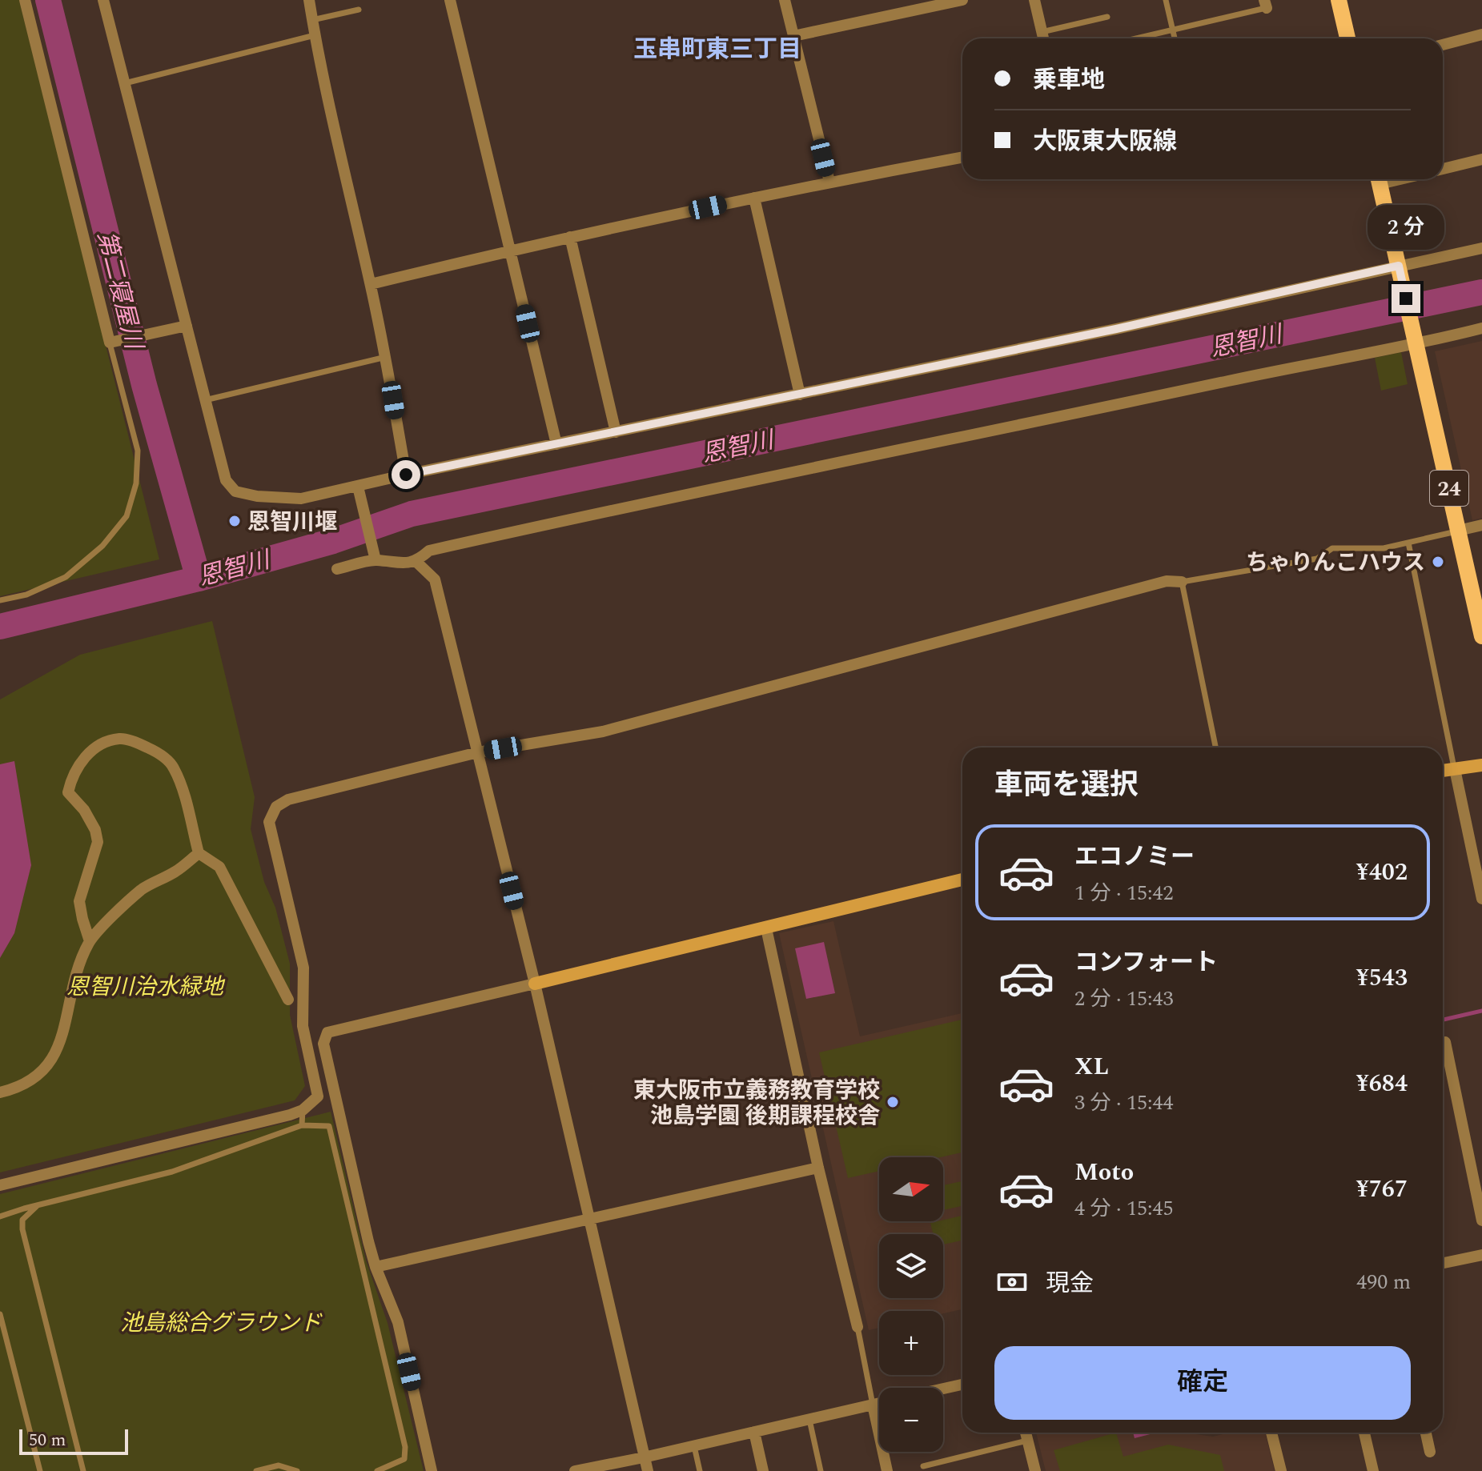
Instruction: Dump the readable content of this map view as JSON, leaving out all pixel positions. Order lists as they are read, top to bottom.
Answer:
{
  "streets": {
    "main road": ["24"]
  },
  "districts": ["玉串町東三丁目"],
  "water": ["第二寝屋川", "恩智川"],
  "parks": ["恩智川治水緑地", "池島総合グラウンド"],
  "places": ["恩智川堰", "ちゃりんこハウス", "東大阪市立義務教育学校 池島学園 後期課程校舎"],
  "scale_bar": "50 m",
  "north": "right",
  "page": {
    "banner": ["乗車地", "大阪東大阪線"],
    "bubble": "2 分",
    "heading": "車両を選択",
    "list": [
      {
        "name": "エコノミー",
        "note": "1 分 · 15:42",
        "value": "¥402"
      },
      {
        "name": "コンフォート",
        "note": "2 分 · 15:43",
        "value": "¥543"
      },
      {
        "name": "XL",
        "note": "3 分 · 15:44",
        "value": "¥684"
      },
      {
        "name": "Moto",
        "note": "4 分 · 15:45",
        "value": "¥767"
      }
    ],
    "map_buttons": ["+", "−"],
    "pay": ["現金", "490 m"],
    "buttons": "確定",
    "scale": "50 m"
  }
}
